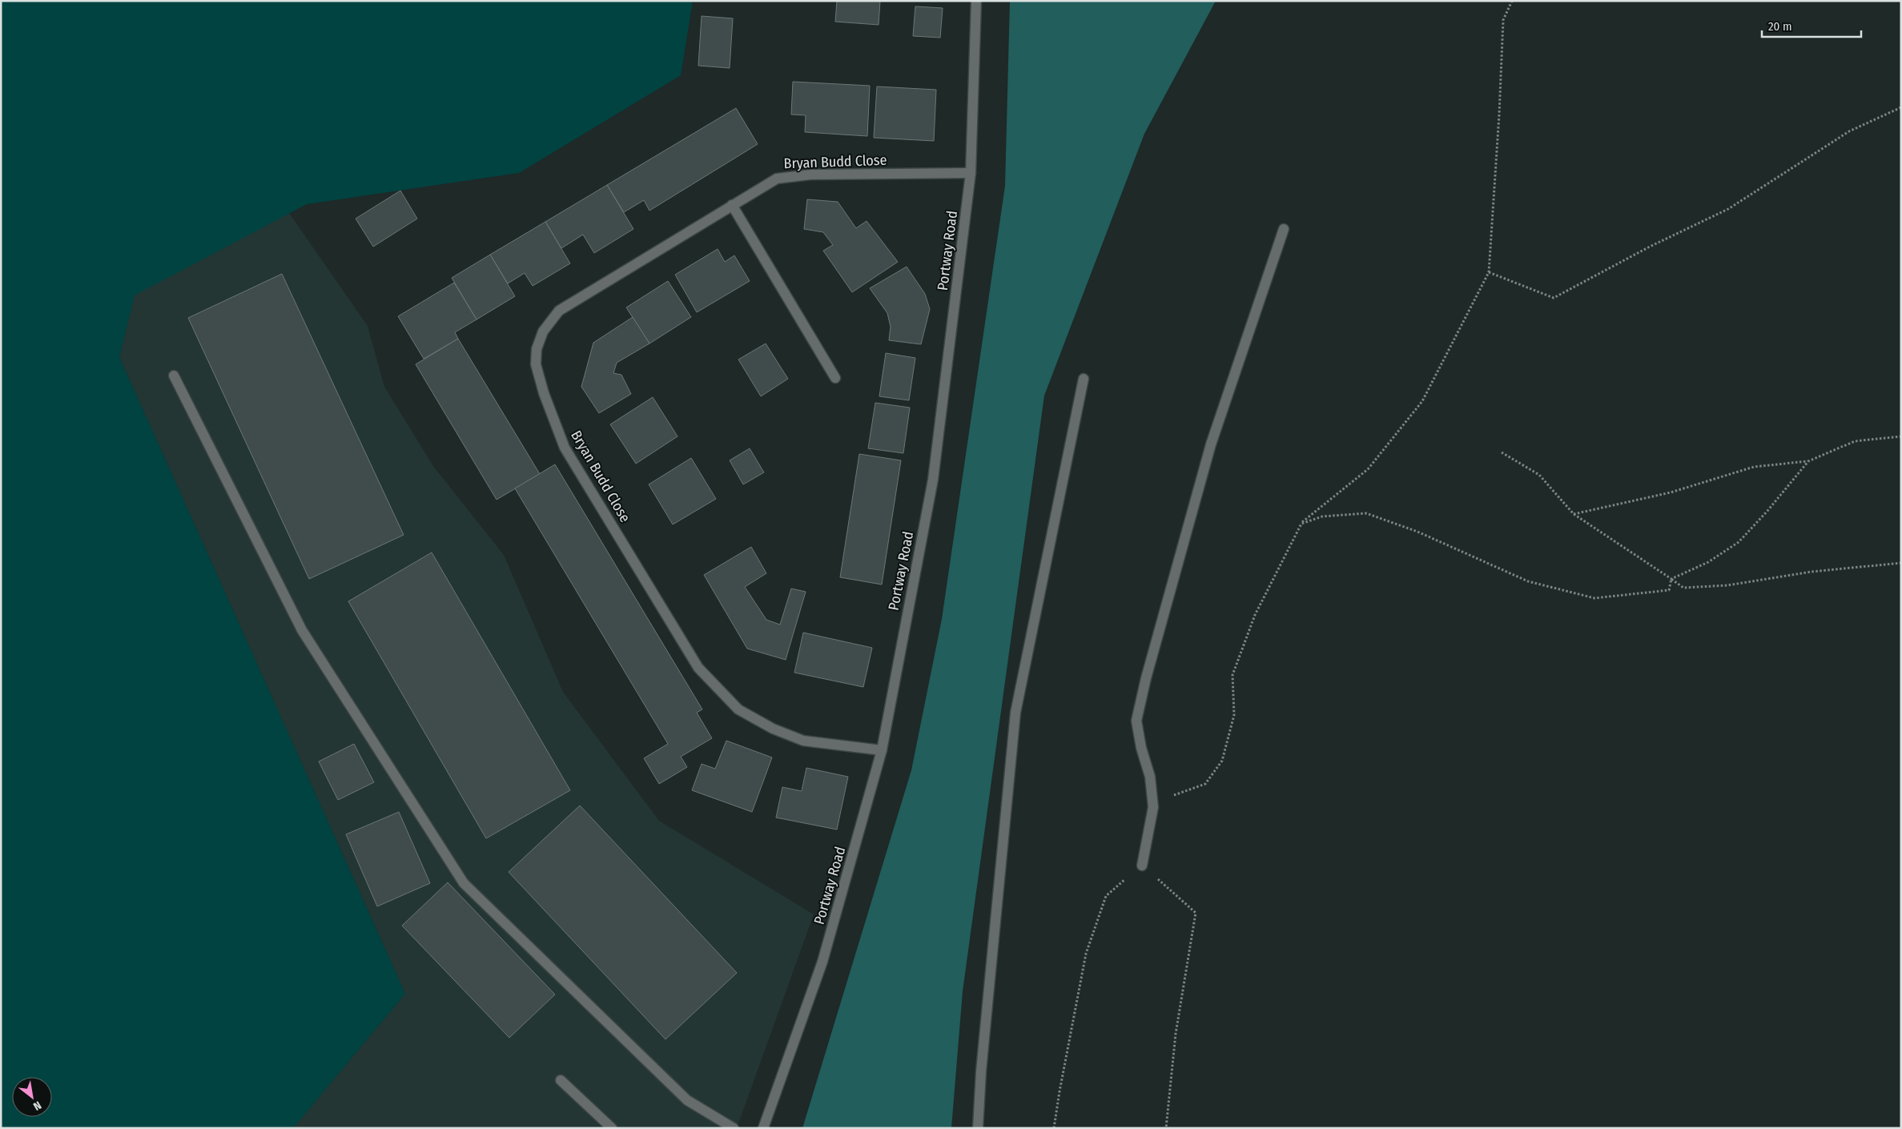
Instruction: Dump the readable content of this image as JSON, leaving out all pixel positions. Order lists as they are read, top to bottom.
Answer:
{
  "streets": {
    "street": ["Bryan Budd Close", "Portway Road"]
  },
  "crossings": [
    ["Bryan Budd Close", "Portway Road"]
  ],
  "scale_bar": "20 m",
  "north": "bottom right"
}
